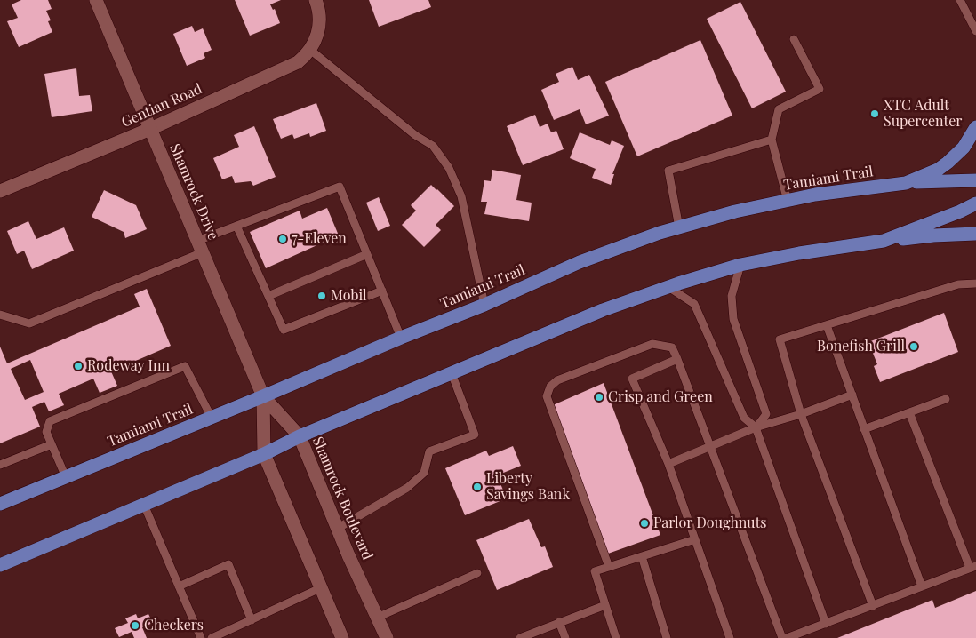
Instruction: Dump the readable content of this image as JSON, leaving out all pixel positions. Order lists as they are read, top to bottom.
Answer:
{
  "streets": {
    "main road": ["Tamiami Trail"],
    "street": ["Gentian Road", "Shamrock Drive", "Shamrock Boulevard"]
  },
  "crossings": [
    ["Gentian Road", "Shamrock Drive"],
    ["Tamiami Trail", "Shamrock Drive"],
    ["Tamiami Trail", "Shamrock Boulevard"],
    ["Shamrock Drive", "Shamrock Boulevard"]
  ],
  "places": [
    "XTC Adult Supercenter",
    "7-Eleven",
    "Mobil",
    "Bonefish Grill",
    "Rodeway Inn",
    "Crisp and Green",
    "Liberty Savings Bank",
    "Parlor Doughnuts",
    "Checkers"
  ]
}
